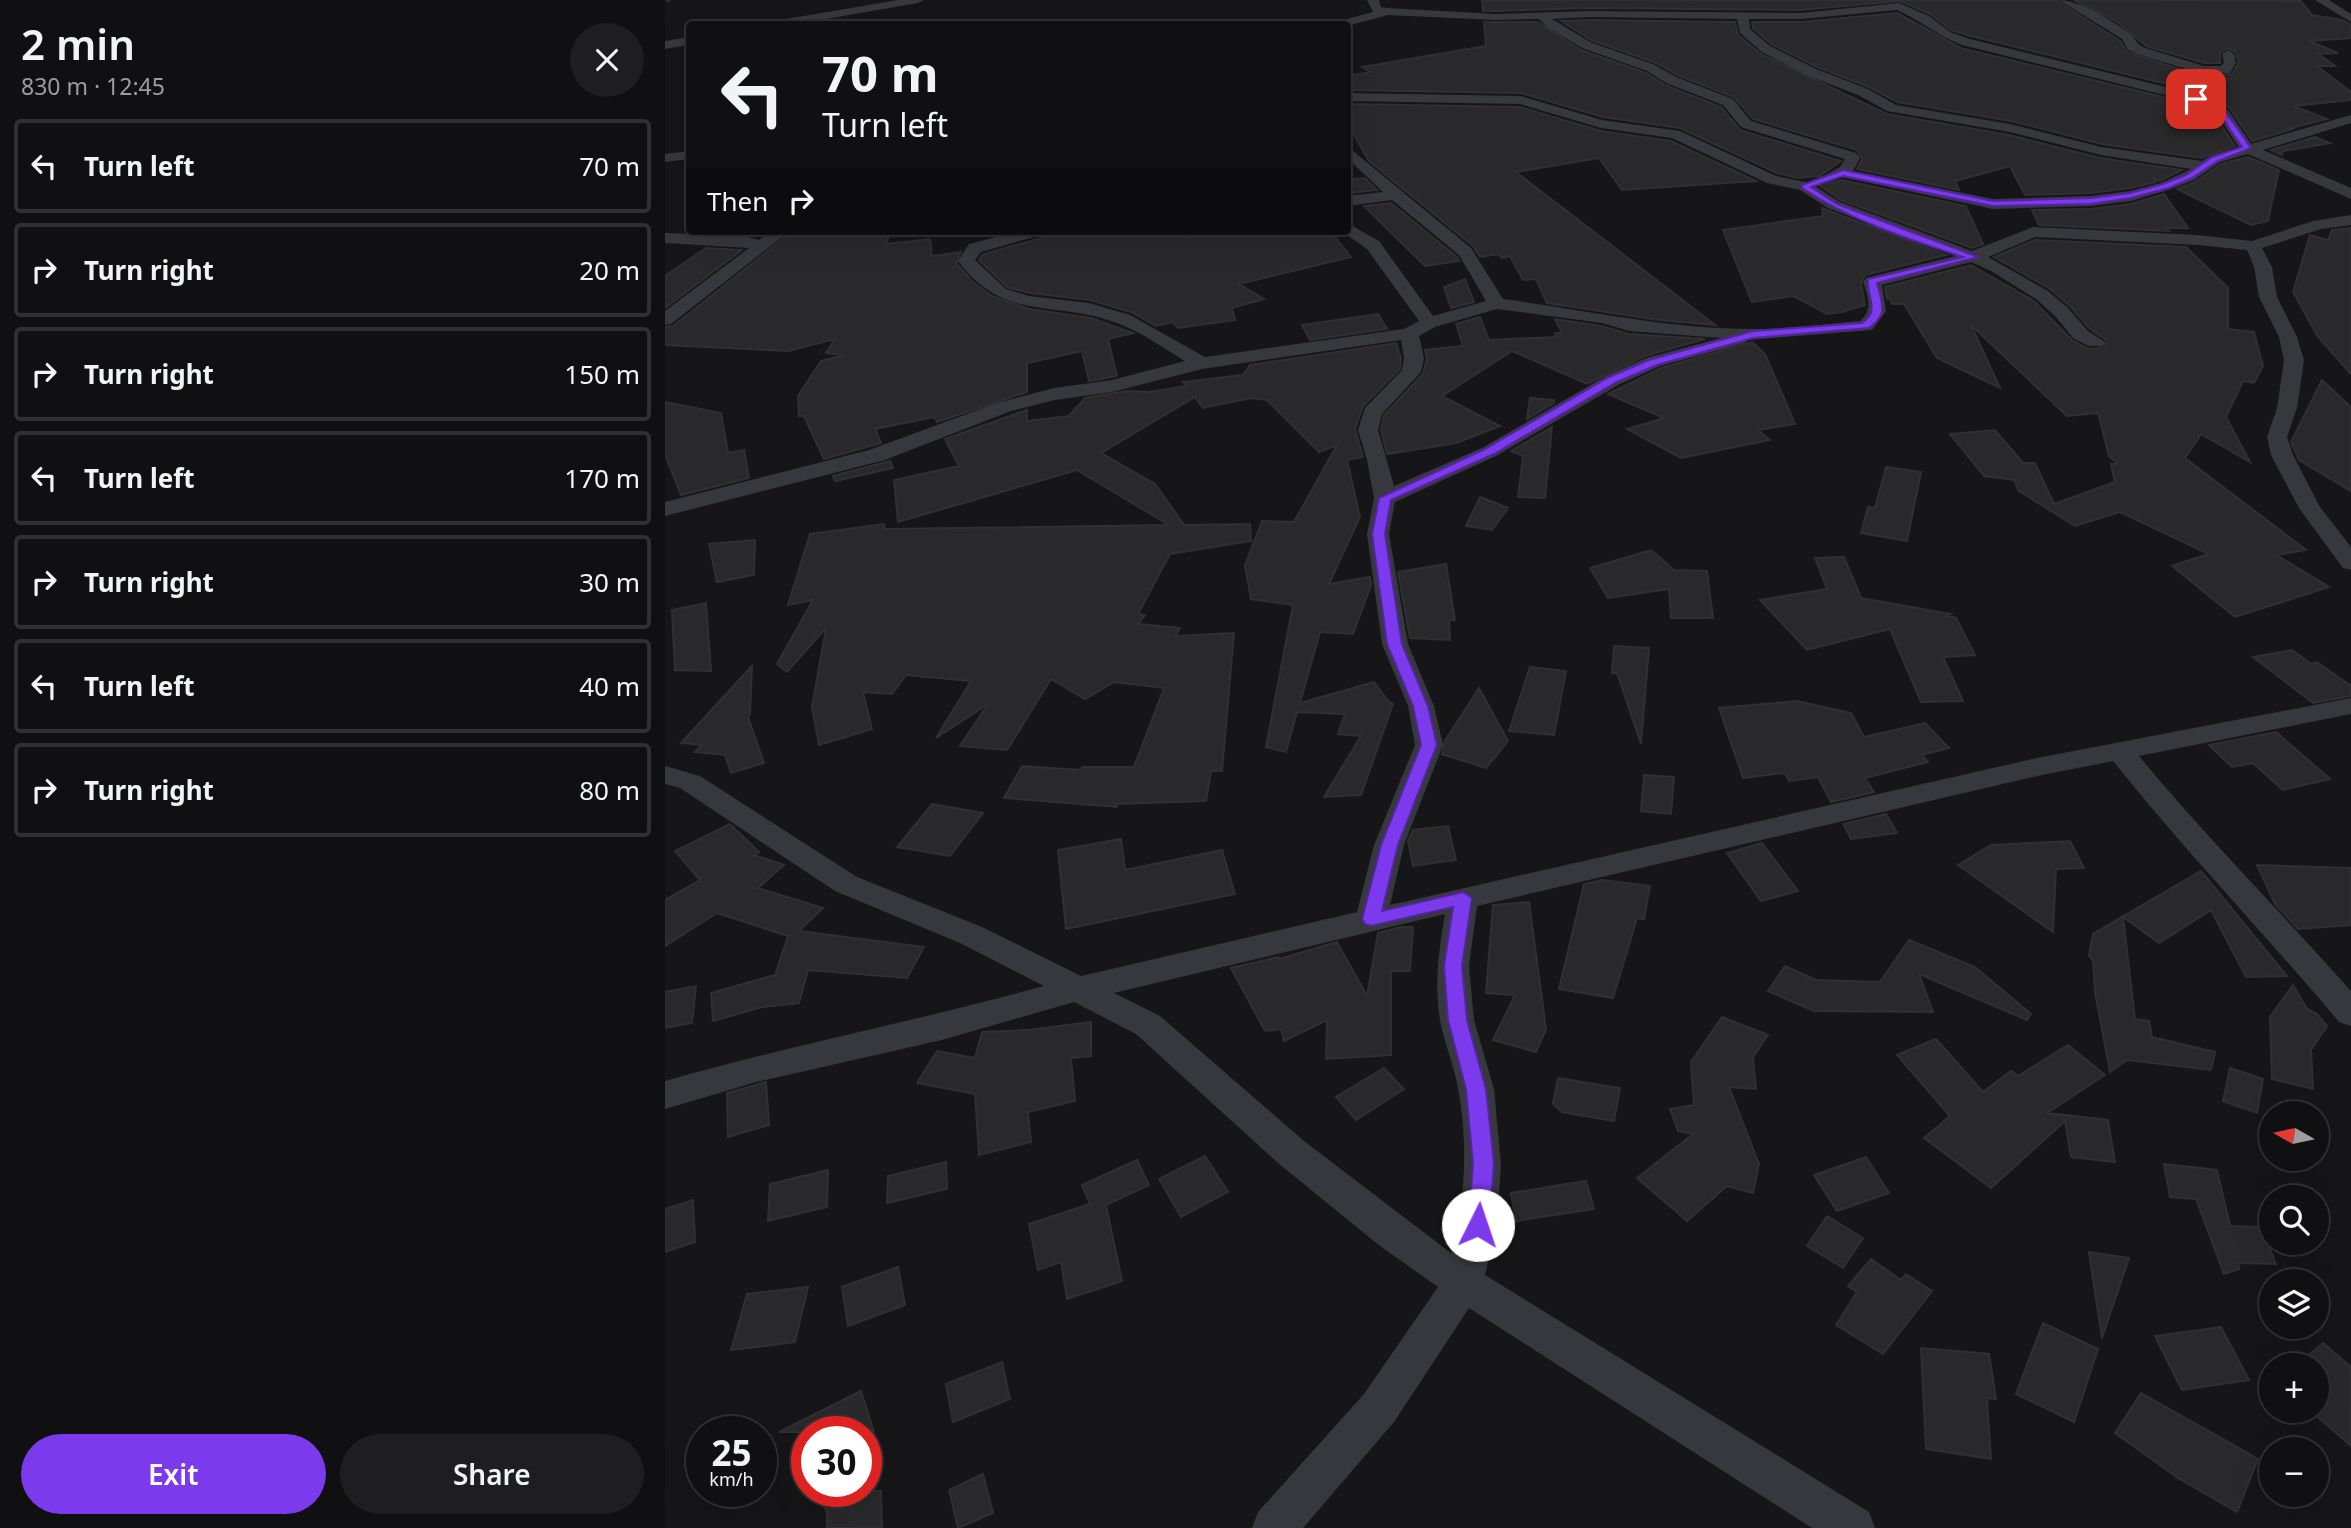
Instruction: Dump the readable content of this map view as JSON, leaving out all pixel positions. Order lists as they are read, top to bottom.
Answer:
{
  "north": "left",
  "page": {
    "heading": ["2 min", "830 m · 12:45"],
    "turn": ["70 m", "Turn left"],
    "list": [
      {
        "name": "Turn left",
        "value": "70 m"
      },
      {
        "name": "Turn right",
        "value": "20 m"
      },
      {
        "name": "Turn right",
        "value": "150 m"
      },
      {
        "name": "Turn left",
        "value": "170 m"
      },
      {
        "name": "Turn right",
        "value": "30 m"
      },
      {
        "name": "Turn left",
        "value": "40 m"
      },
      {
        "name": "Turn right",
        "value": "80 m"
      }
    ],
    "then": "Then",
    "map_buttons": ["+", "−"],
    "speed": "25 km/h",
    "limit": "30",
    "buttons": ["Exit", "Share"]
  }
}
